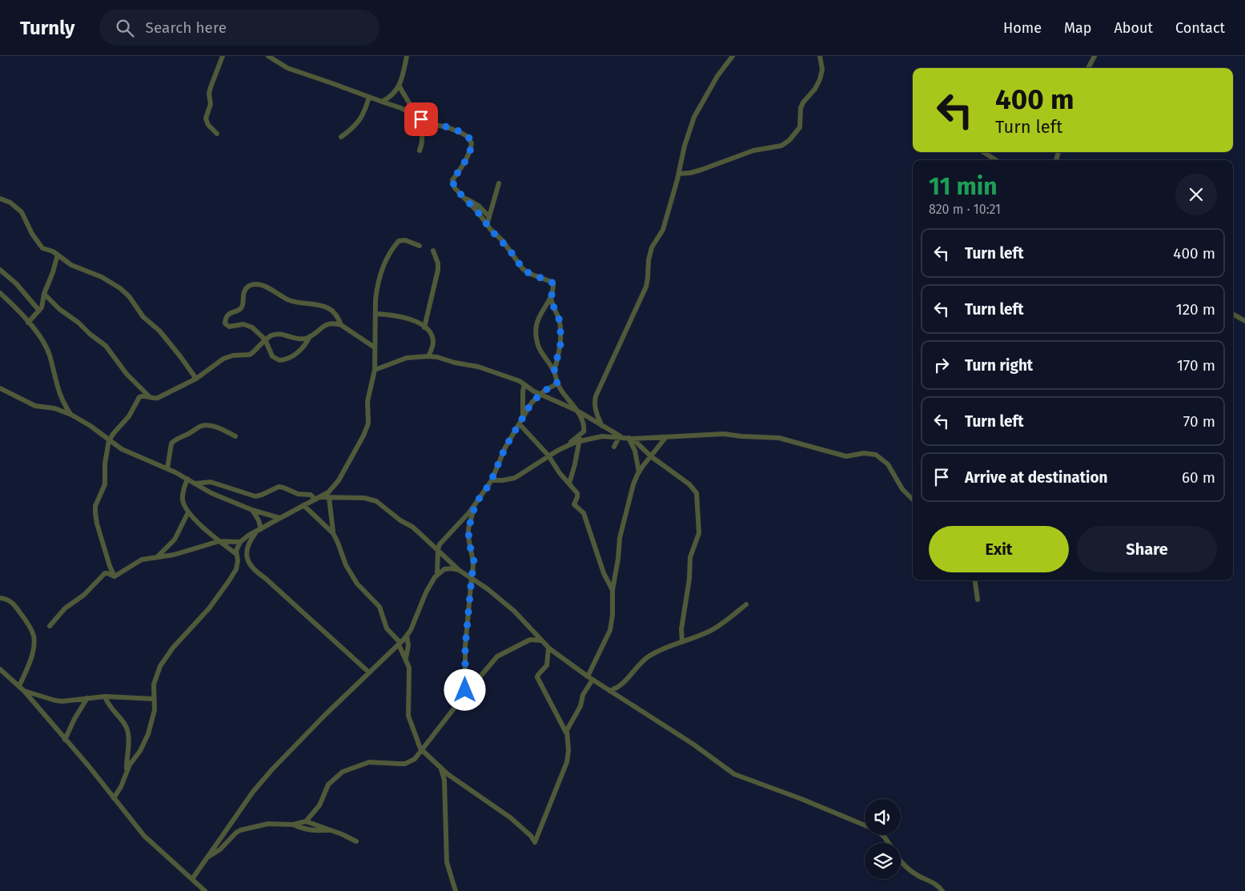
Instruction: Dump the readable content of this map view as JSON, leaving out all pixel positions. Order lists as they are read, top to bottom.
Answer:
{
  "page": {
    "header": "Turnly",
    "search": "Search here",
    "nav": [
      "Home",
      "Map",
      "About",
      "Contact"
    ],
    "turn": ["400 m", "Turn left"],
    "heading": ["11 min", "820 m · 10:21"],
    "list": [
      {
        "name": "Turn left",
        "value": "400 m"
      },
      {
        "name": "Turn left",
        "value": "120 m"
      },
      {
        "name": "Turn right",
        "value": "170 m"
      },
      {
        "name": "Turn left",
        "value": "70 m"
      },
      {
        "name": "Arrive at destination",
        "value": "60 m"
      }
    ],
    "buttons": ["Exit", "Share"]
  }
}
